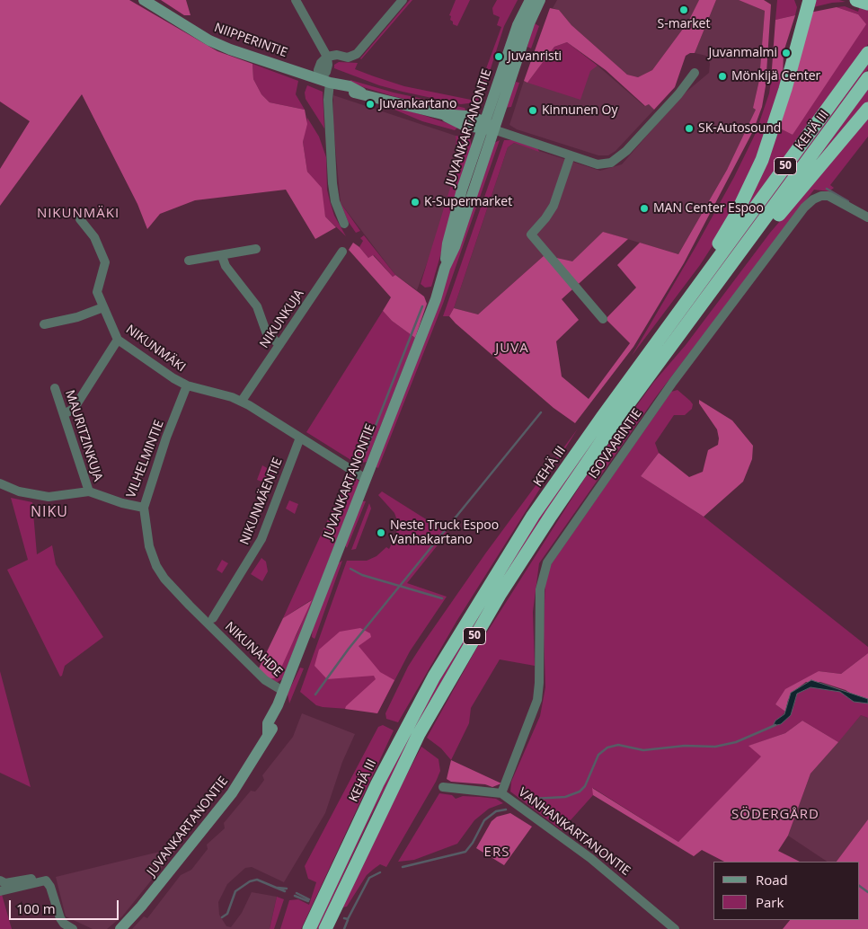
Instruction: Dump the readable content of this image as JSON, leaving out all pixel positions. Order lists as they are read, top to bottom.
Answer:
{
  "streets": {
    "highway": ["KEHÄ III", "50"],
    "main road": ["NIIPPERINTIE", "JUVANKARTANONTIE"],
    "street": [
      "NIKUNKUJA",
      "NIKUNMÄKI",
      "MAURITZINKUJA",
      "ISOVAARINTIE",
      "VILHELMINTIE",
      "NIKUNMÄENTIE",
      "NIKUNAHDE",
      "VANHANKARTANONTIE"
    ]
  },
  "crossings": [
    ["NIIPPERINTIE", "JUVANKARTANONTIE"],
    ["JUVANKARTANONTIE", "NIKUNMÄKI"],
    ["JUVANKARTANONTIE", "NIKUNAHDE"],
    ["NIKUNKUJA", "NIKUNMÄKI"],
    ["NIKUNMÄKI", "VILHELMINTIE"],
    ["NIKUNMÄKI", "NIKUNMÄENTIE"],
    ["MAURITZINKUJA", "VILHELMINTIE"],
    ["ISOVAARINTIE", "VANHANKARTANONTIE"],
    ["VILHELMINTIE", "NIKUNAHDE"],
    ["NIKUNMÄENTIE", "NIKUNAHDE"]
  ],
  "districts": [
    "NIKUNMÄKI",
    "JUVA",
    "NIKU",
    "SÖDERGÅRD",
    "ERS"
  ],
  "places": [
    "S-market",
    "Juvanmalmi",
    "Juvanristi",
    "Mönkijä Center",
    "Juvankartano",
    "Kinnunen Oy",
    "SK-Autosound",
    "K-Supermarket",
    "MAN Center Espoo",
    "Neste Truck Espoo Vanhakartano"
  ],
  "legend": ["Road", "Park"],
  "scale_bar": "100 m"
}
